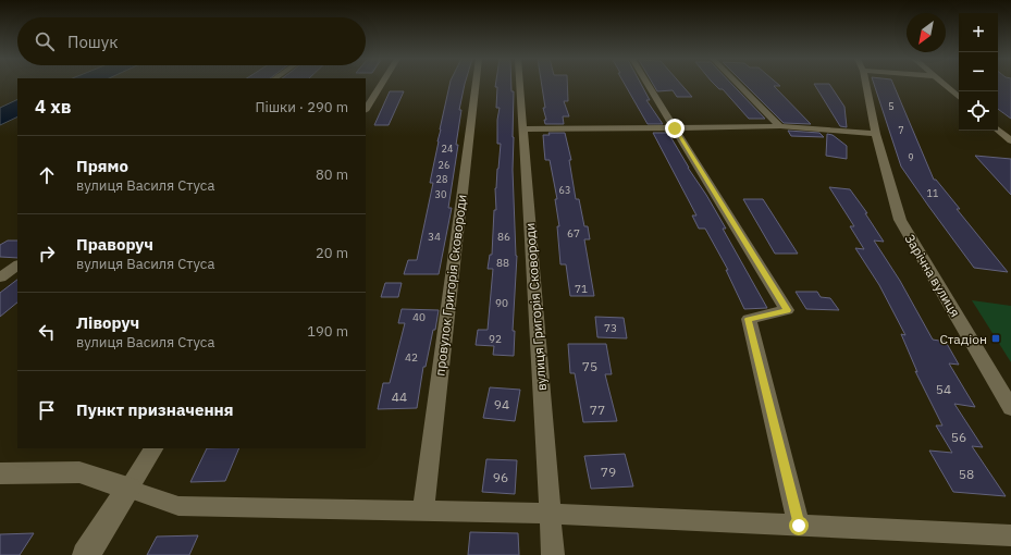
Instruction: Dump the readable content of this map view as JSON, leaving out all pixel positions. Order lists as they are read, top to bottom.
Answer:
{
  "streets": {
    "street": ["Зарічна вулиця", "провулок Григорія Сковороди", "вулиця Григорія Сковороди"]
  },
  "places": {
    "transit": ["Стадіон"]
  },
  "house_numbers": [
    "5",
    "7",
    "24",
    "9",
    "26",
    "28",
    "63",
    "11",
    "30",
    "67",
    "34",
    "86",
    "88",
    "71",
    "90",
    "40",
    "73",
    "92",
    "42",
    "75",
    "54",
    "44",
    "94",
    "77",
    "56",
    "79",
    "58",
    "96"
  ],
  "north": "bottom left",
  "page": {
    "map_buttons": ["+", "−"],
    "search": "Пошук",
    "heading": ["4 хв", "Пішки · 290 m"],
    "list": [
      ["Прямо", "вулиця Василя Стуса", "80 m"],
      ["Праворуч", "вулиця Василя Стуса", "20 m"],
      ["Ліворуч", "вулиця Василя Стуса", "190 m"],
      "Пункт призначення"
    ]
  }
}
